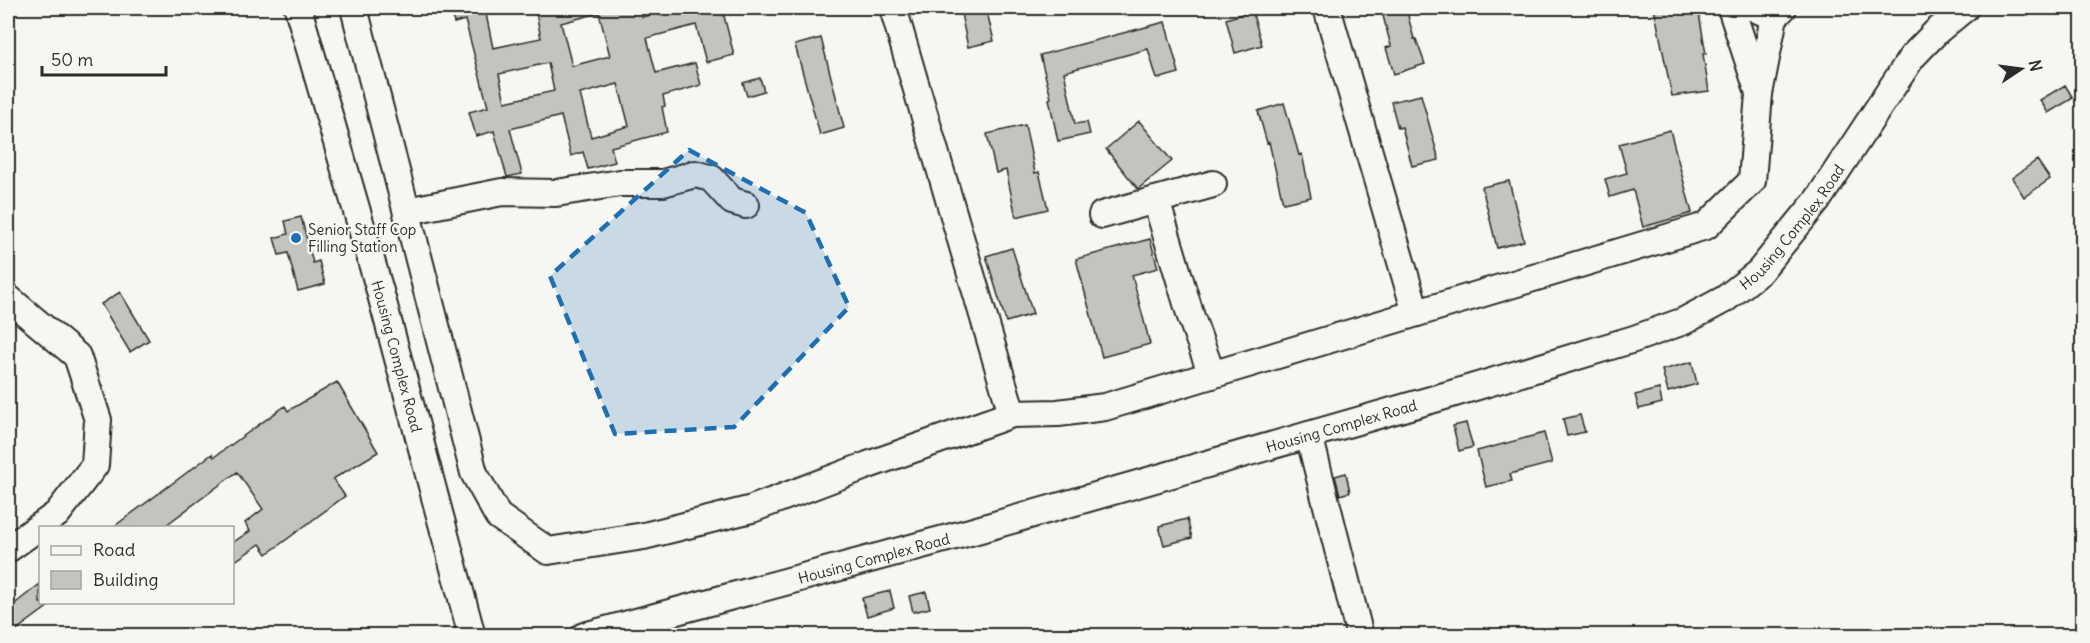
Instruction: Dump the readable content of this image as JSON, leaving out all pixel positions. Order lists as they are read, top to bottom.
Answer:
{
  "streets": {
    "street": ["Housing Complex Road"]
  },
  "places": ["Senior Staff Cop Filling Station"],
  "legend": ["Road", "Building"],
  "scale_bar": "50 m",
  "north": "right"
}
